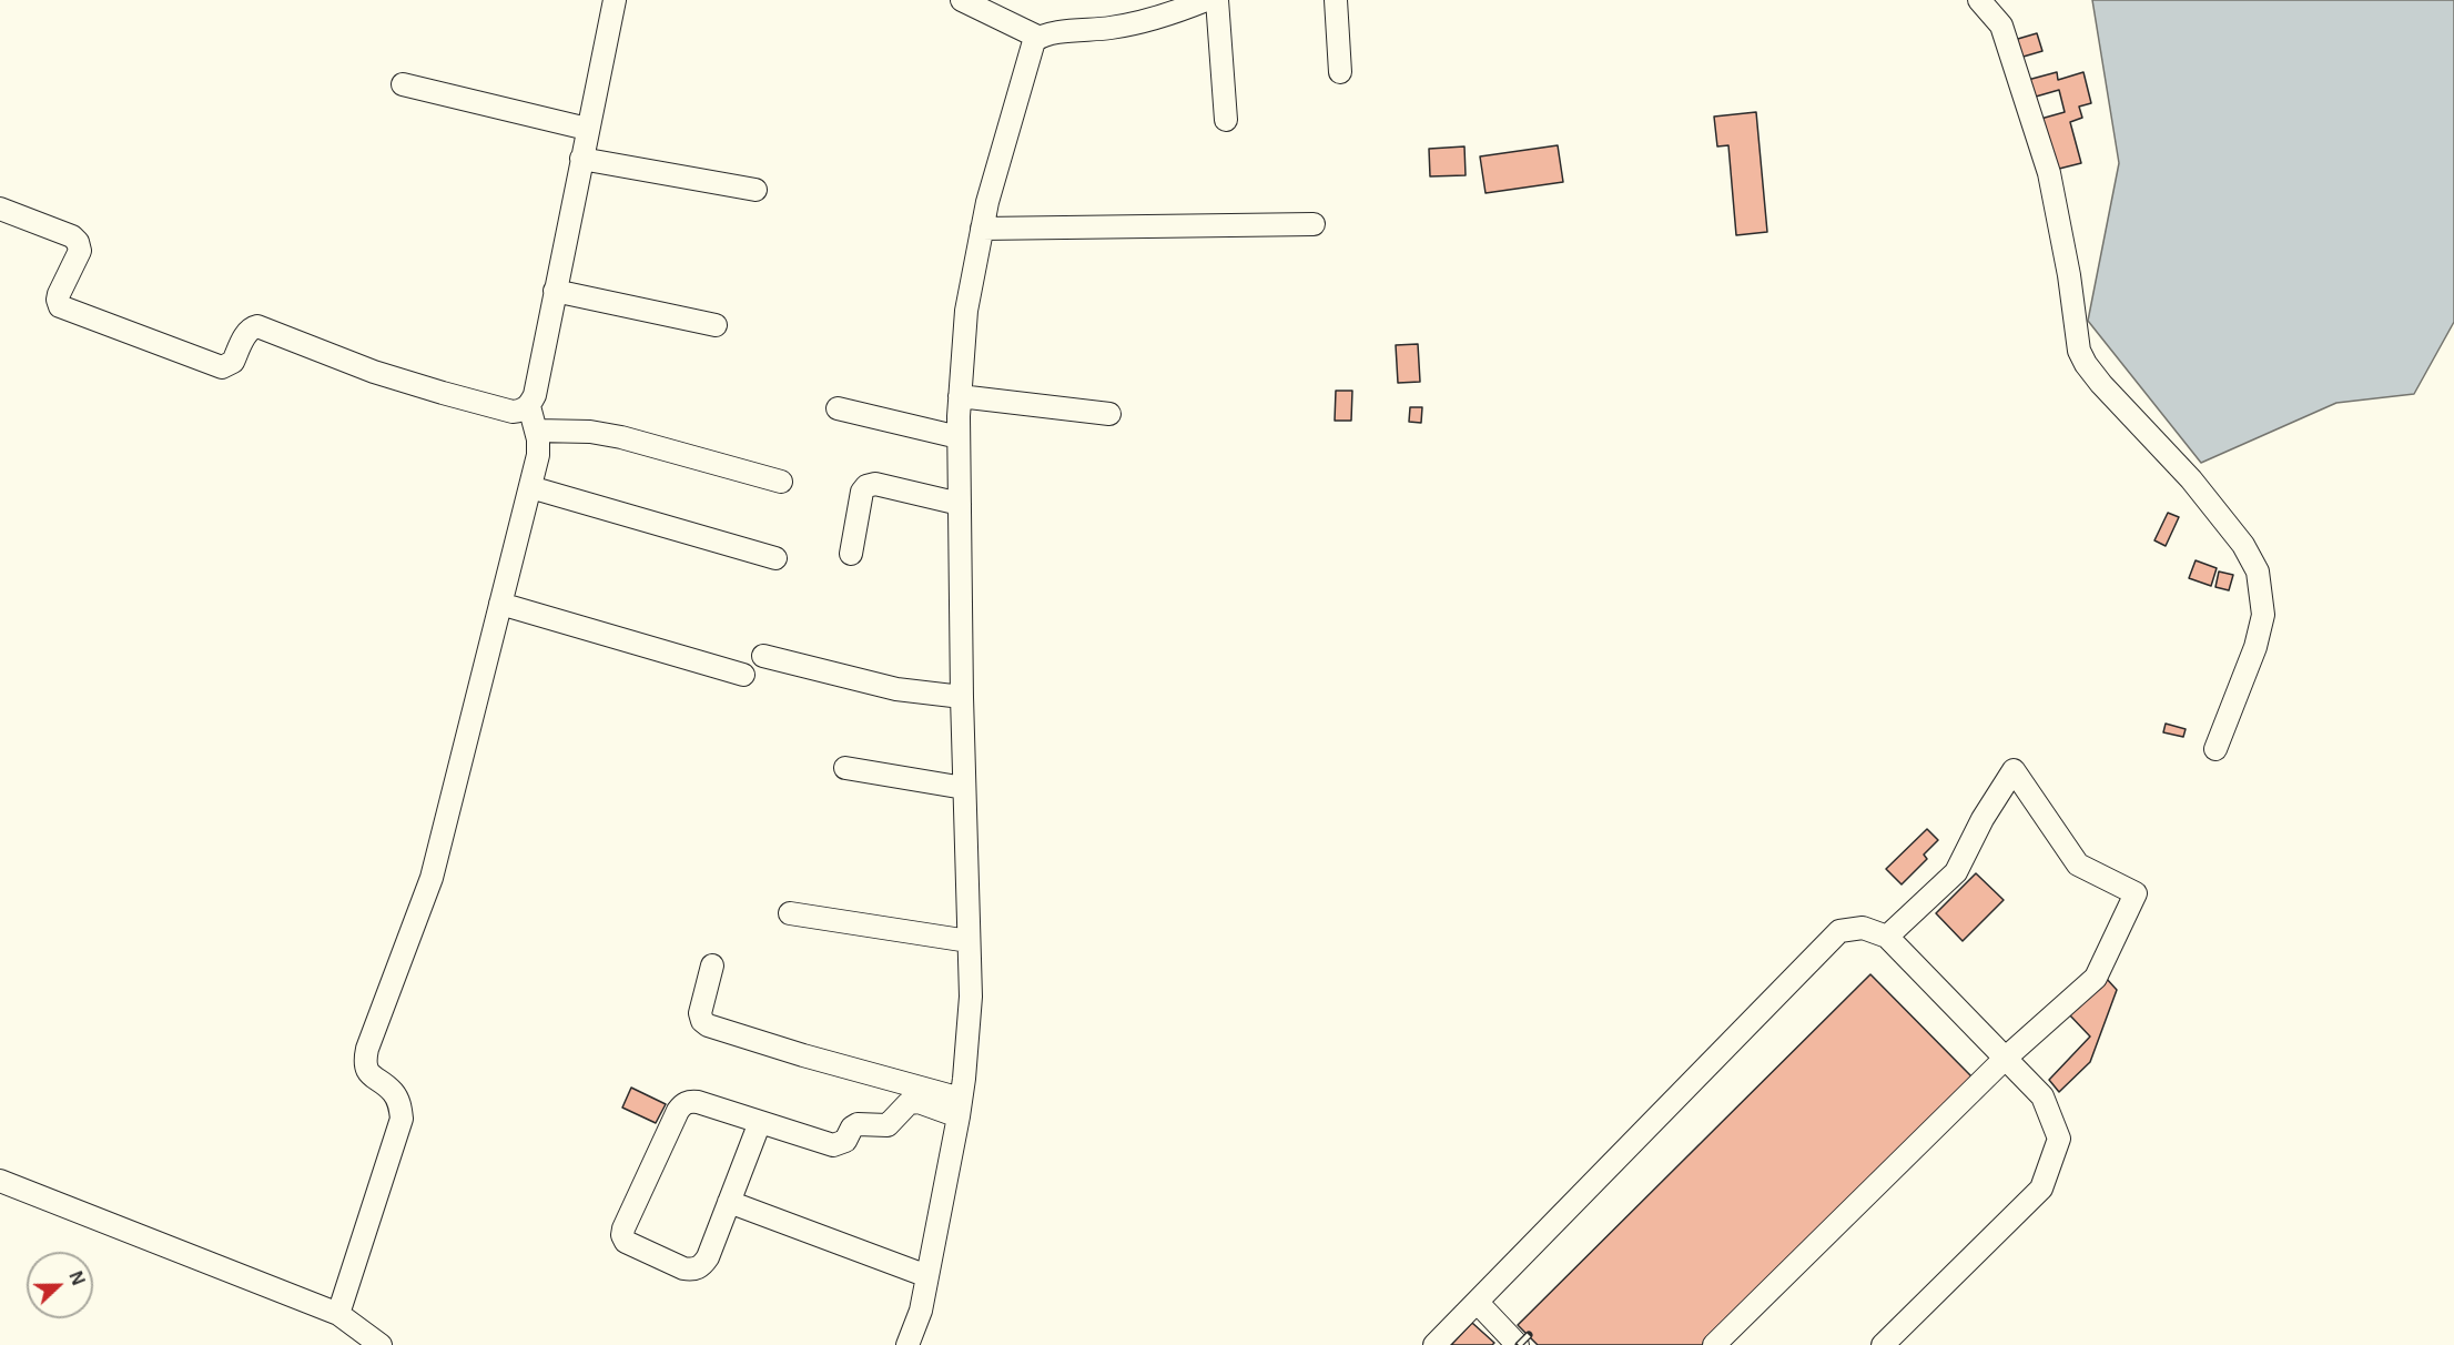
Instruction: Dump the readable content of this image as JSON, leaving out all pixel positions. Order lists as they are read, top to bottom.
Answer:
{
  "north": "right"
}
